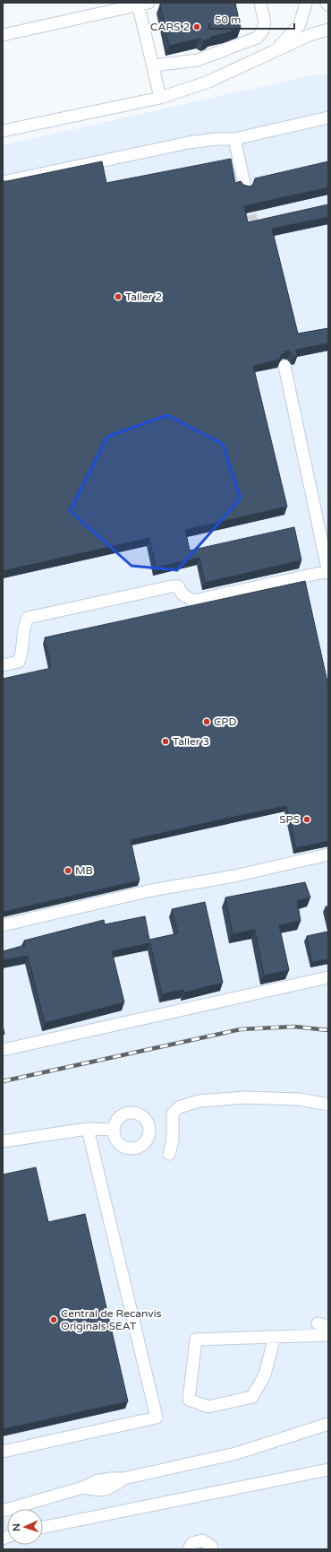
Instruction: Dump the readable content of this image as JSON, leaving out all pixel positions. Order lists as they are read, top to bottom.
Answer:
{
  "places": [
    "CARS 2",
    "Taller 2",
    "CPD",
    "Taller 3",
    "SPS",
    "MB",
    "Central de Recanvis Originals SEAT"
  ],
  "scale_bar": "50 m",
  "north": "left"
}
